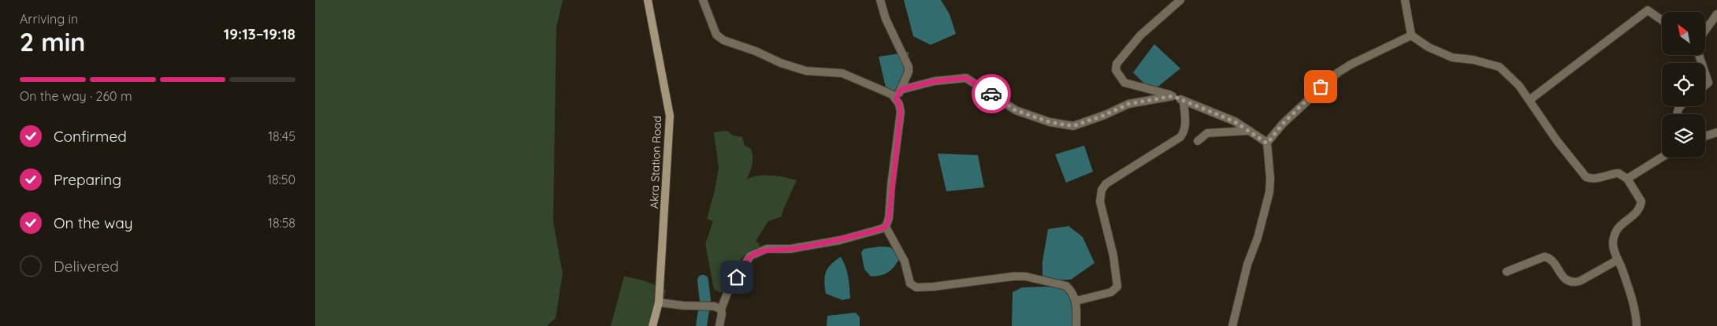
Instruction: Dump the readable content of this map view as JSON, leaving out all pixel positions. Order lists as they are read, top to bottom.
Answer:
{
  "streets": {
    "main road": ["Akra Station Road"]
  },
  "north": "top left",
  "page": {
    "heading": ["2 min", "Arriving in", "19:13–19:18"],
    "bar": "On the way · 260 m",
    "list": [
      ["Confirmed", "18:45"],
      ["Preparing", "18:50"],
      ["On the way", "18:58"],
      "Delivered"
    ]
  }
}
